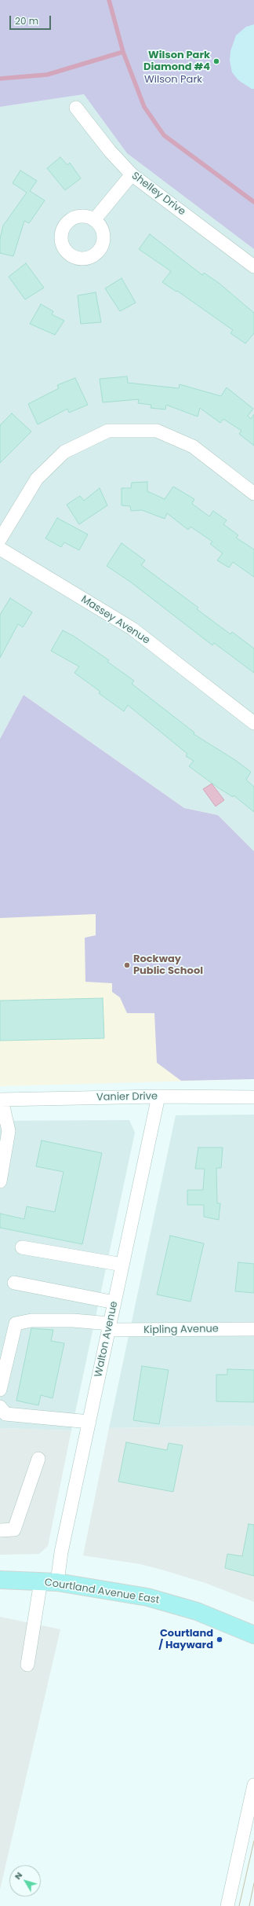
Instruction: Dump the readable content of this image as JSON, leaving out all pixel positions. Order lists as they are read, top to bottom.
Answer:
{
  "streets": {
    "main road": ["Courtland Avenue East"],
    "street": [
      "Shelley Drive",
      "Massey Avenue",
      "Vanier Drive",
      "Kipling Avenue",
      "Walton Avenue"
    ]
  },
  "crossings": [
    ["Vanier Drive", "Walton Avenue"],
    ["Kipling Avenue", "Walton Avenue"],
    ["Walton Avenue", "Courtland Avenue East"]
  ],
  "parks": ["Wilson Park"],
  "places": ["Wilson Park Diamond #4", "Rockway Public School", "Courtland / Hayward"],
  "scale_bar": "20 m",
  "north": "top left"
}
